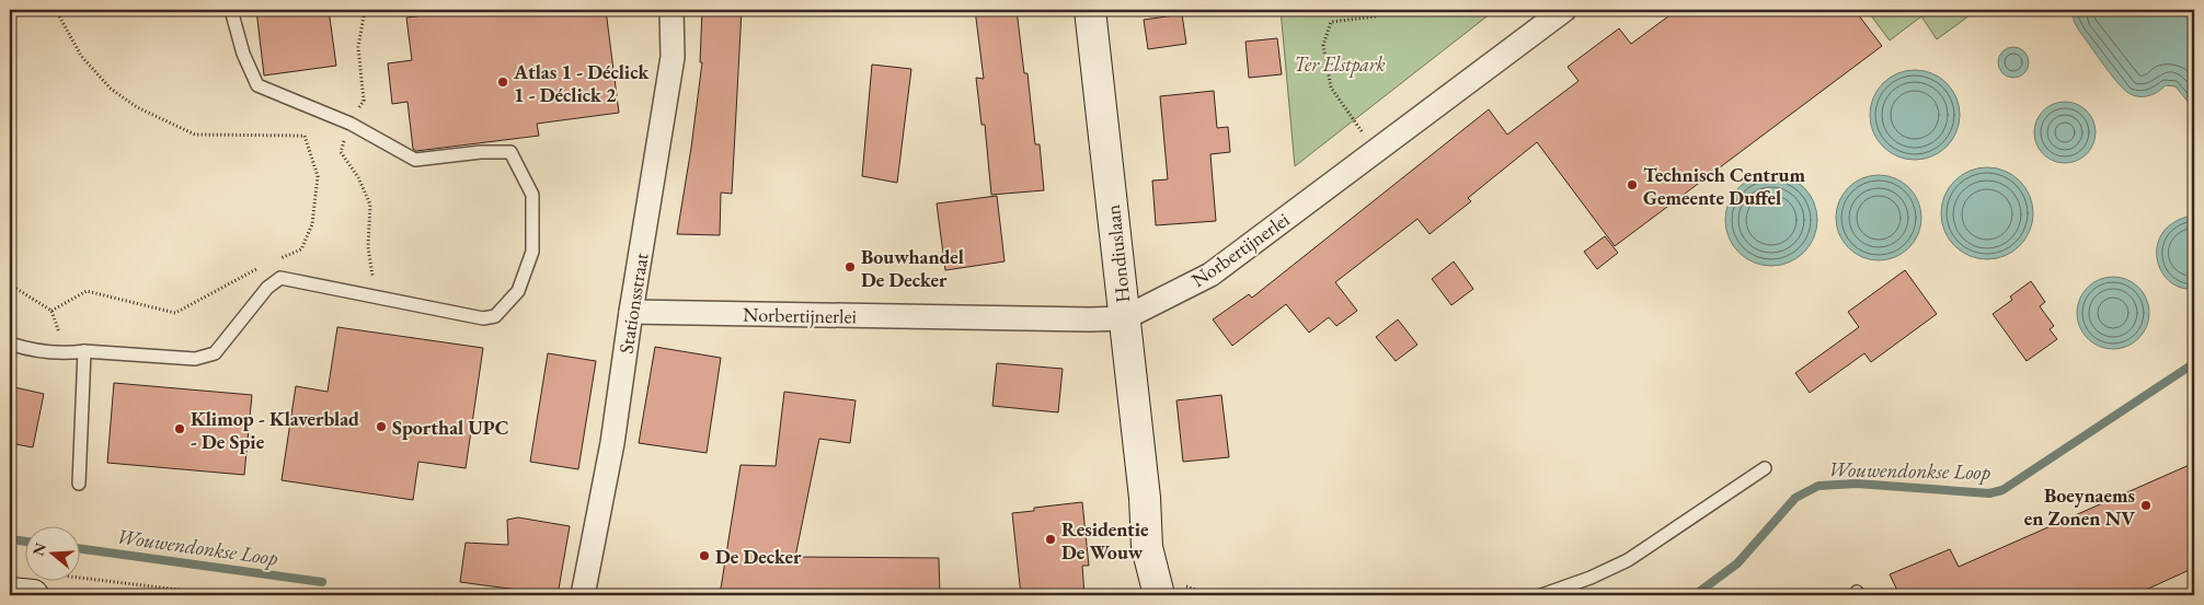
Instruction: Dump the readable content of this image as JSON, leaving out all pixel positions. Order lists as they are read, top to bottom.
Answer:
{
  "streets": {
    "street": ["Norbertijnerlei", "Hondiuslaan", "Stationsstraat"]
  },
  "crossings": [
    ["Norbertijnerlei", "Hondiuslaan"],
    ["Norbertijnerlei", "Stationsstraat"]
  ],
  "water": ["Wouwendonkse Loop"],
  "parks": ["Ter Elstpark"],
  "places": [
    "Atlas 1 - Déclick 1 - Déclick 2",
    "Technisch Centrum Gemeente Duffel",
    "Bouwhandel De Decker",
    "Sporthal UPC",
    "Klimop - Klaverblad - De Spie",
    "Boeynaems en Zonen NV",
    "Residentie De Wouw",
    "De Decker"
  ],
  "north": "left"
}
